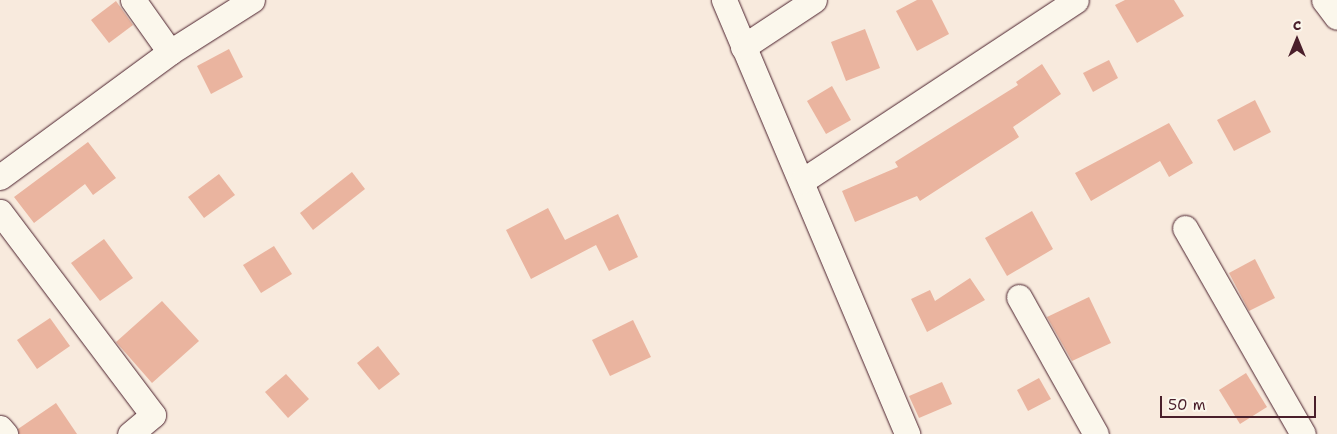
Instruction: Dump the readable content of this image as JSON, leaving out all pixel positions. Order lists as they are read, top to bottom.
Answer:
{
  "scale_bar": "50 m",
  "north": "top"
}
